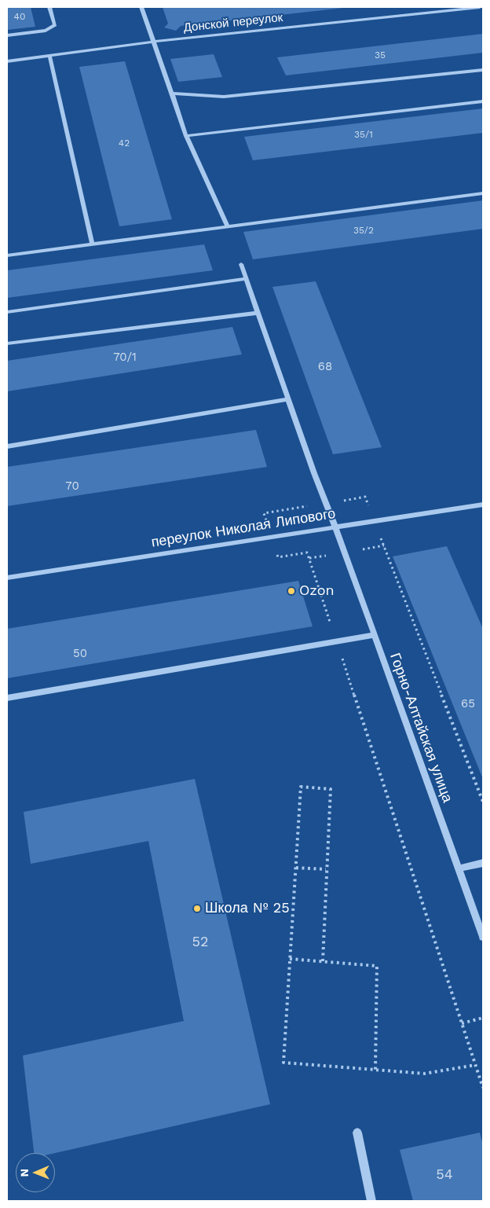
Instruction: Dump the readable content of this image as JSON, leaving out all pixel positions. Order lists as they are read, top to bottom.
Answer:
{
  "streets": {
    "street": ["Донской переулок", "переулок Николая Липового", "Горно-Алтайская улица"]
  },
  "crossings": [
    ["переулок Николая Липового", "Горно-Алтайская улица"]
  ],
  "places": ["Ozon", "Школа № 25"],
  "house_numbers": [
    "40",
    "35",
    "35/1",
    "42",
    "35/2",
    "70/1",
    "68",
    "70",
    "50",
    "65",
    "52",
    "54"
  ],
  "north": "left"
}
